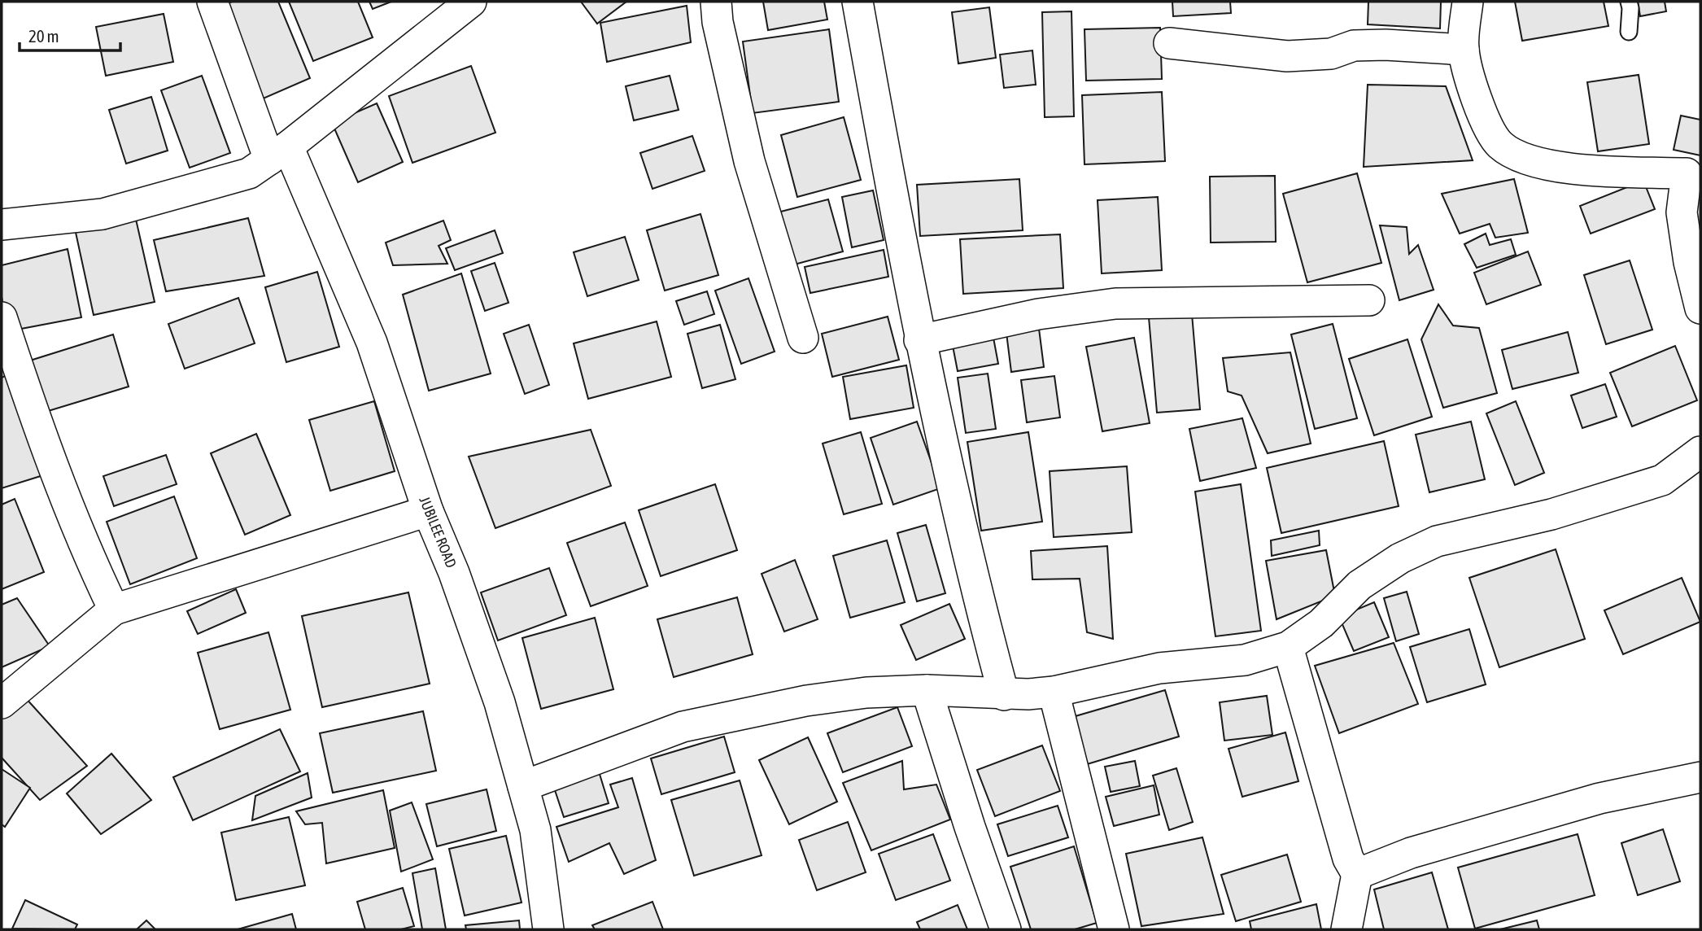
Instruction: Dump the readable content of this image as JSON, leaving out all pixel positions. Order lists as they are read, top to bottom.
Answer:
{
  "streets": {
    "street": ["JUBILEE ROAD"]
  },
  "scale_bar": "20 m"
}
